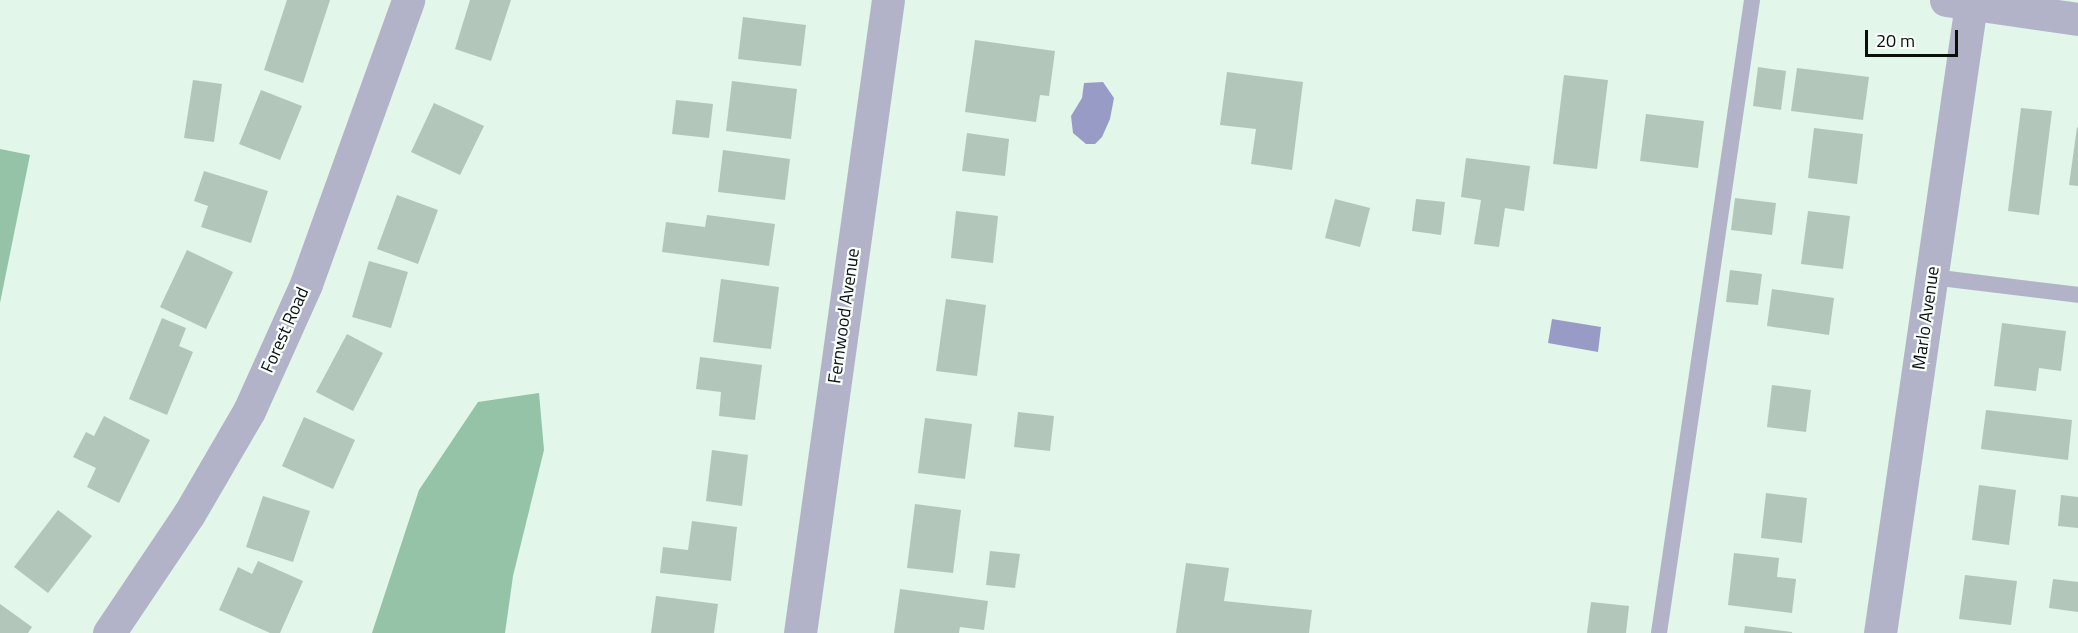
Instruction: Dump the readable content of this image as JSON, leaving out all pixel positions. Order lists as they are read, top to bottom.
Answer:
{
  "streets": {
    "street": ["Fernwood Avenue", "Marlo Avenue", "Forest Road"]
  },
  "scale_bar": "20 m"
}
